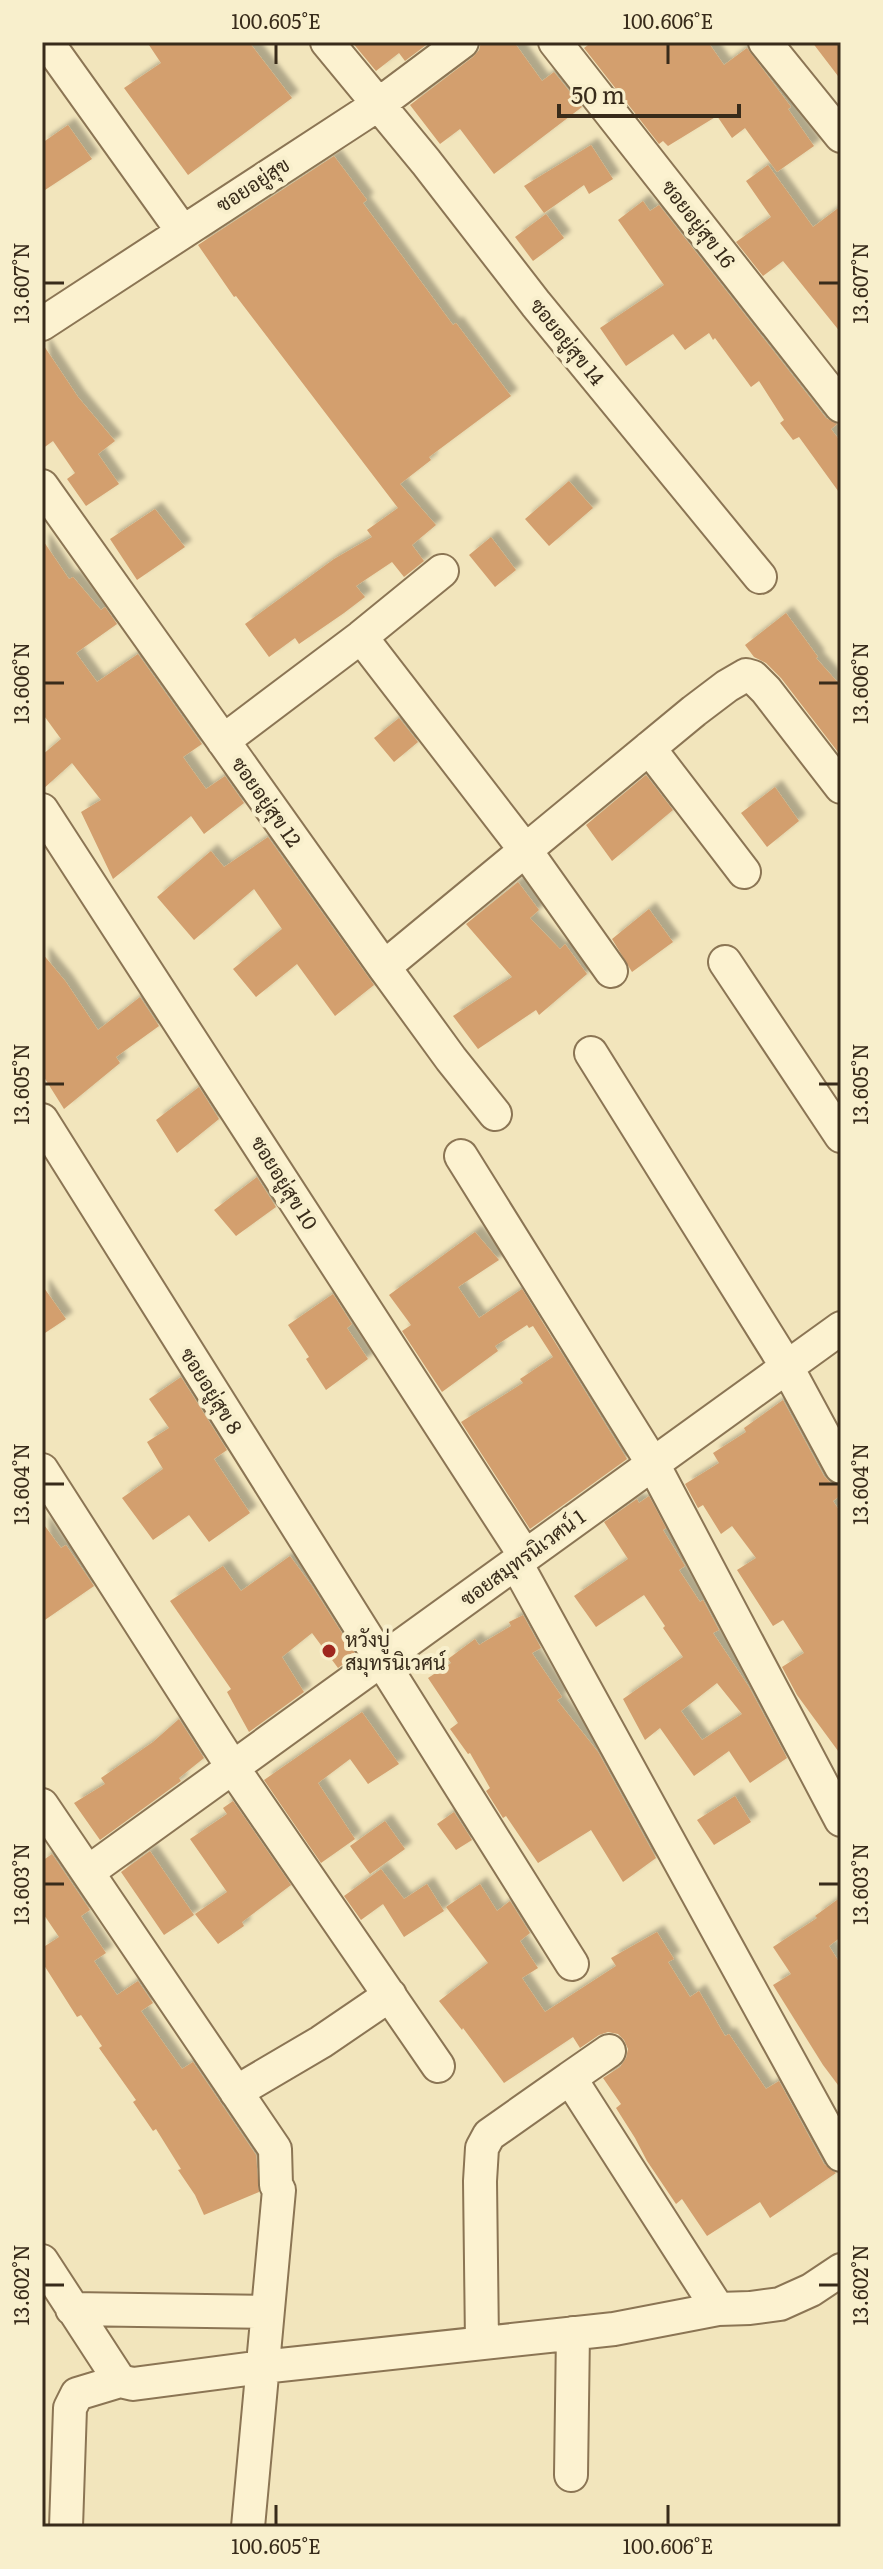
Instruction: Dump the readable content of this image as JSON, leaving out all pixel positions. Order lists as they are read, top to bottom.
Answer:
{
  "streets": {
    "street": [
      "ซอยอยู่สุข",
      "ซอยอยู่สุข 16",
      "ซอยอยู่สุข 14",
      "ซอยอยู่สุข 12",
      "ซอยอยู่สุข 10",
      "ซอยอยู่สุข 8",
      "ซอยสมุทรนิเวศน์ 1"
    ]
  },
  "crossings": [
    ["ซอยอยู่สุข", "ซอยอยู่สุข 14"],
    ["ซอยอยู่สุข 10", "ซอยสมุทรนิเวศน์ 1"],
    ["ซอยอยู่สุข 8", "ซอยสมุทรนิเวศน์ 1"]
  ],
  "places": ["หวังบู่ สมุทรนิเวศน์"],
  "scale_bar": "50 m",
  "coordinates": [
    "100.605°E",
    "100.606°E",
    "13.607°N",
    "13.606°N",
    "13.605°N",
    "13.604°N",
    "13.603°N",
    "13.602°N"
  ]
}
